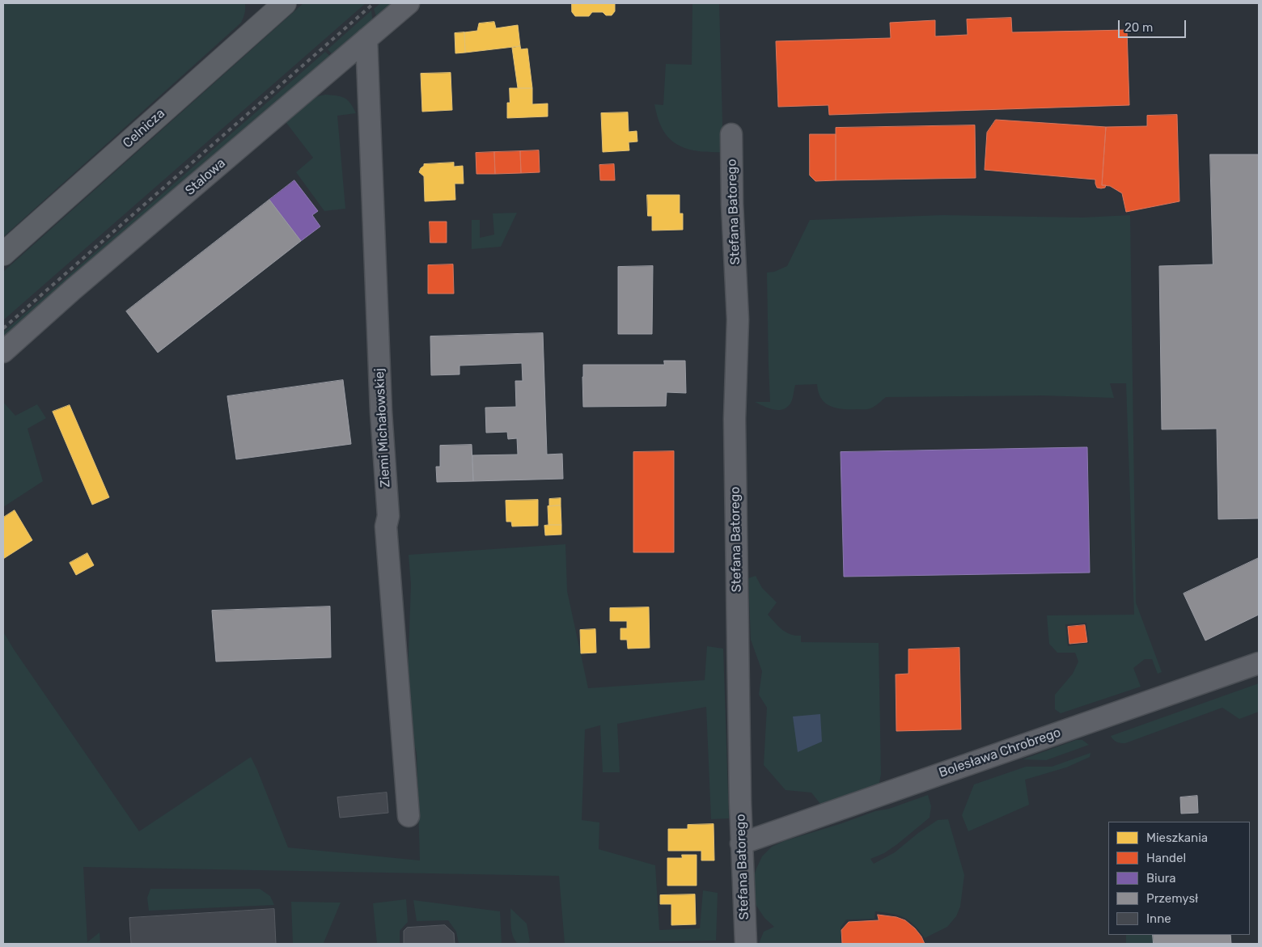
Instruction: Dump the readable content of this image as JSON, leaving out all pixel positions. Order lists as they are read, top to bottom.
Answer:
{
  "streets": {
    "street": [
      "Celnicza",
      "Stalowa",
      "Stefana Batorego",
      "Ziemi Michałowskiej",
      "Bolesława Chrobrego"
    ]
  },
  "crossings": [
    ["Stalowa", "Ziemi Michałowskiej"],
    ["Stefana Batorego", "Bolesława Chrobrego"]
  ],
  "legend": [
    "Mieszkania",
    "Handel",
    "Biura",
    "Przemysł",
    "Inne"
  ],
  "scale_bar": "20 m"
}
